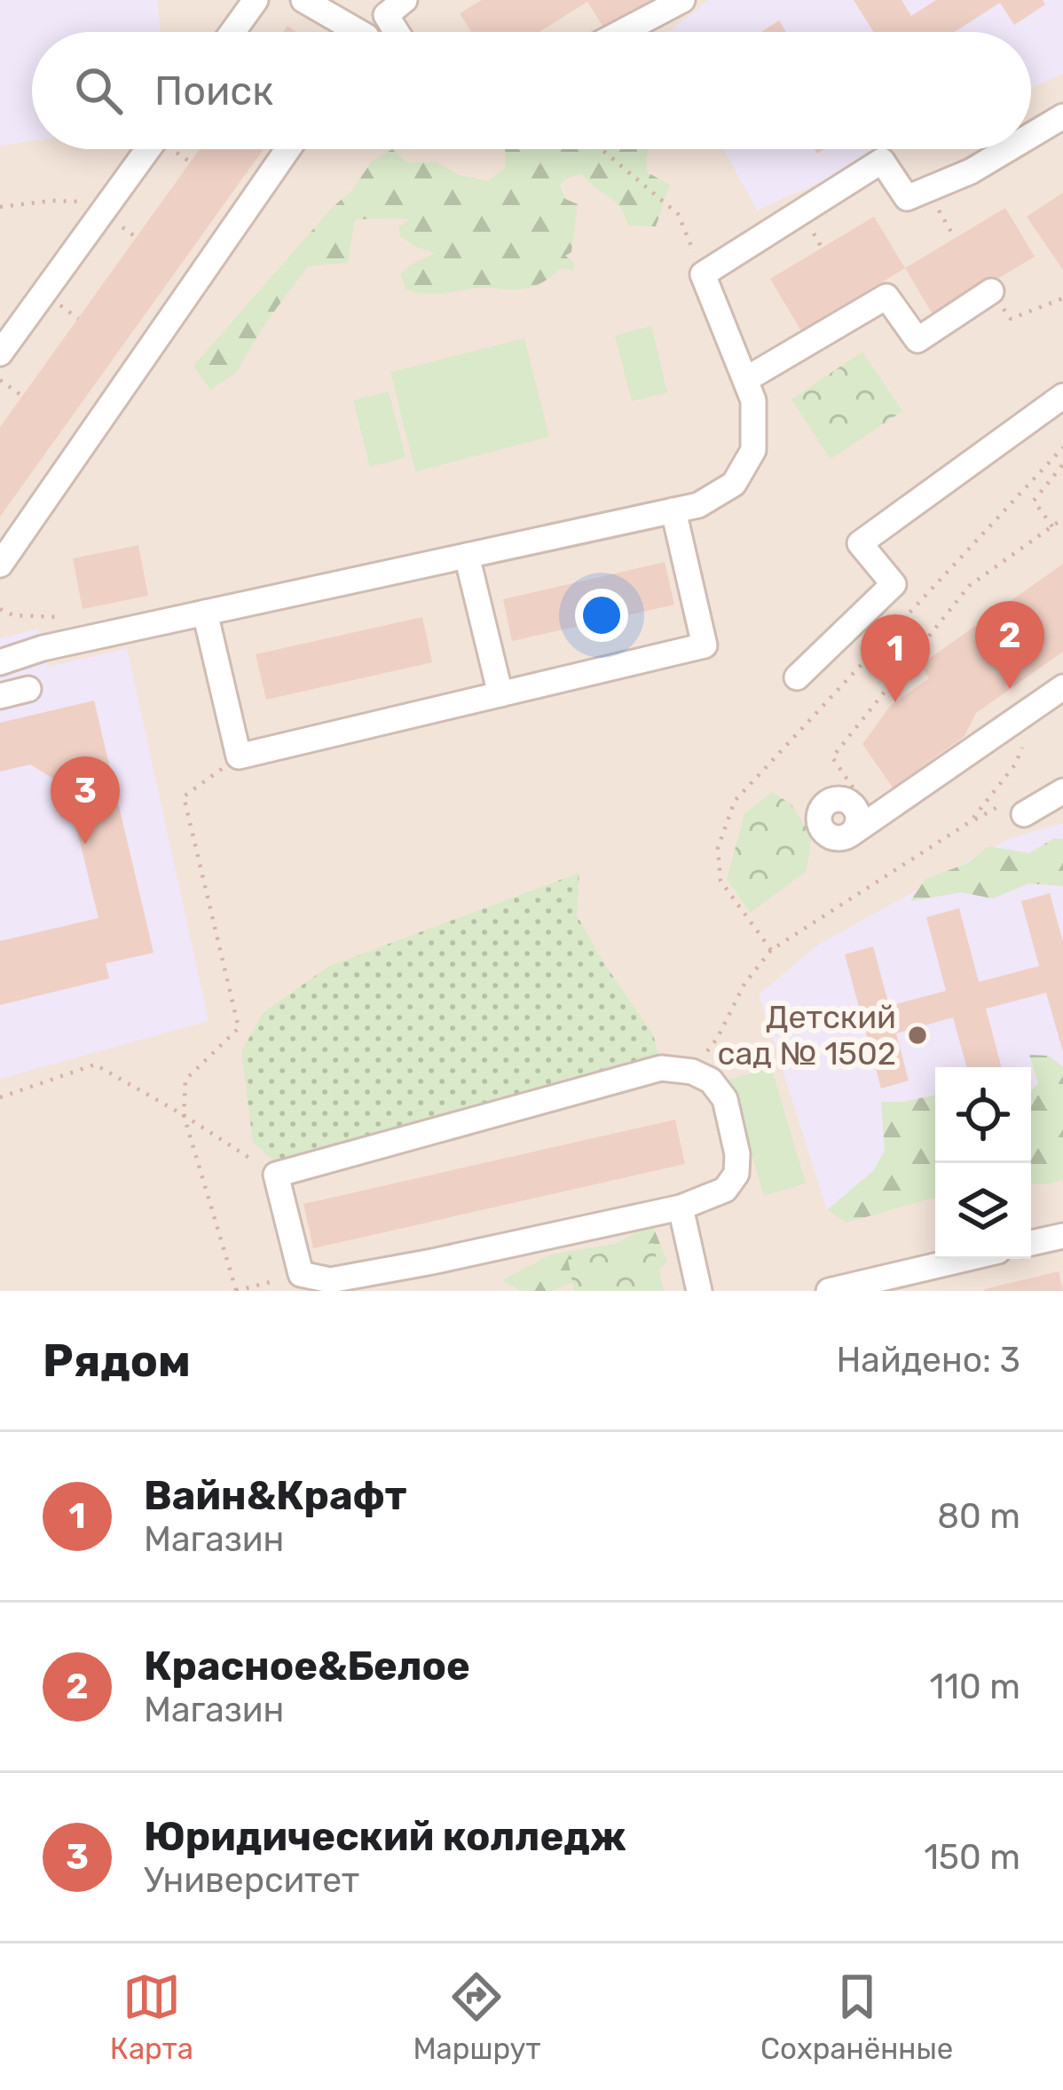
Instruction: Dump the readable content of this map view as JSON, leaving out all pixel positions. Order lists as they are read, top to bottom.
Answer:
{
  "places": ["Детский сад № 1502"],
  "page": {
    "search": "Поиск",
    "pins": ["2", "1", "3"],
    "heading": ["Рядом", "Найдено: 3"],
    "list": [
      {
        "mark": "1",
        "name": "Вайн&Крафт",
        "note": "Магазин",
        "value": "80 m"
      },
      {
        "mark": "2",
        "name": "Красное&Белое",
        "note": "Магазин",
        "value": "110 m"
      },
      {
        "mark": "3",
        "name": "Юридический колледж",
        "note": "Университет",
        "value": "150 m"
      }
    ],
    "nav": ["Карта", "Маршрут", "Сохранённые"]
  }
}
